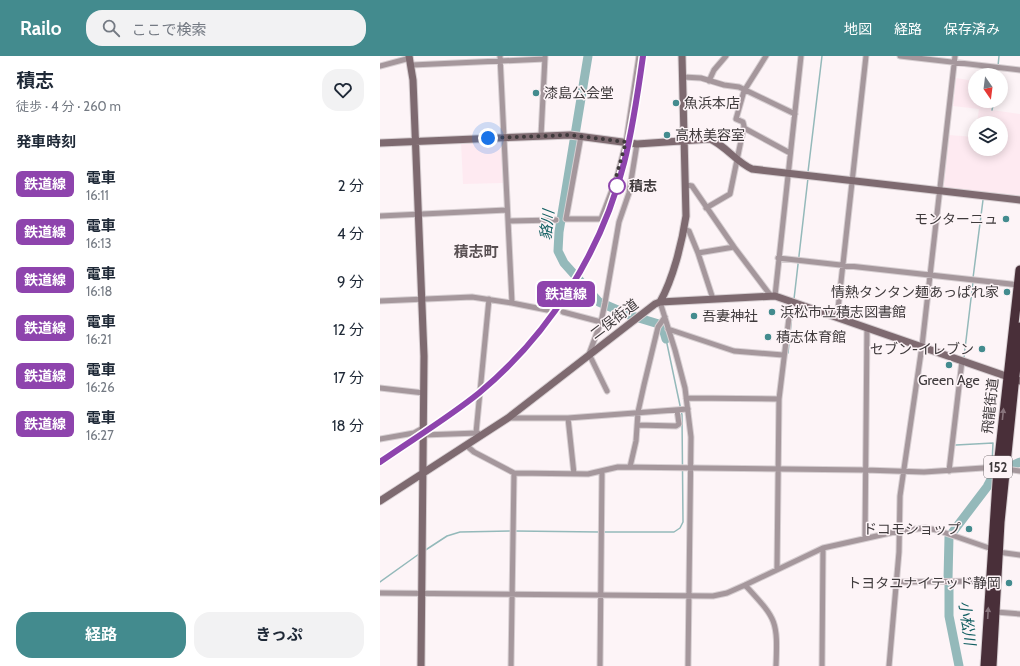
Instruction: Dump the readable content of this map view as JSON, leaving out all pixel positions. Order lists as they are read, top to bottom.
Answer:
{
  "streets": {
    "highway": ["飛龍街道", "152"],
    "street": ["二俣街道"]
  },
  "districts": ["積志町"],
  "water": ["貉川", "小松川"],
  "places": [
    "漆島公会堂",
    "魚浜本店",
    "高林美容室",
    "積志",
    "モンターニュ",
    "情熱タンタン麺あっぱれ家",
    "浜松市立積志図書館",
    "吾妻神社",
    "積志体育館",
    "セブン-イレブン",
    "Green Age",
    "ドコモショップ",
    "トヨタユナイテッド静岡"
  ],
  "north": "bottom",
  "page": {
    "header": "Railo",
    "search": "ここで検索",
    "nav": ["地図", "経路", "保存済み"],
    "heading": [
      ["積志", "徒歩 · 4 分 · 260 m"],
      "発車時刻"
    ],
    "on_map": "鉄道線",
    "list": [
      {
        "mark": "鉄道線",
        "name": "電車",
        "note": "16:11",
        "value": "2 分"
      },
      {
        "mark": "鉄道線",
        "name": "電車",
        "note": "16:13",
        "value": "4 分"
      },
      {
        "mark": "鉄道線",
        "name": "電車",
        "note": "16:18",
        "value": "9 分"
      },
      {
        "mark": "鉄道線",
        "name": "電車",
        "note": "16:21",
        "value": "12 分"
      },
      {
        "mark": "鉄道線",
        "name": "電車",
        "note": "16:26",
        "value": "17 分"
      },
      {
        "mark": "鉄道線",
        "name": "電車",
        "note": "16:27",
        "value": "18 分"
      }
    ],
    "buttons": ["経路", "きっぷ"]
  }
}
